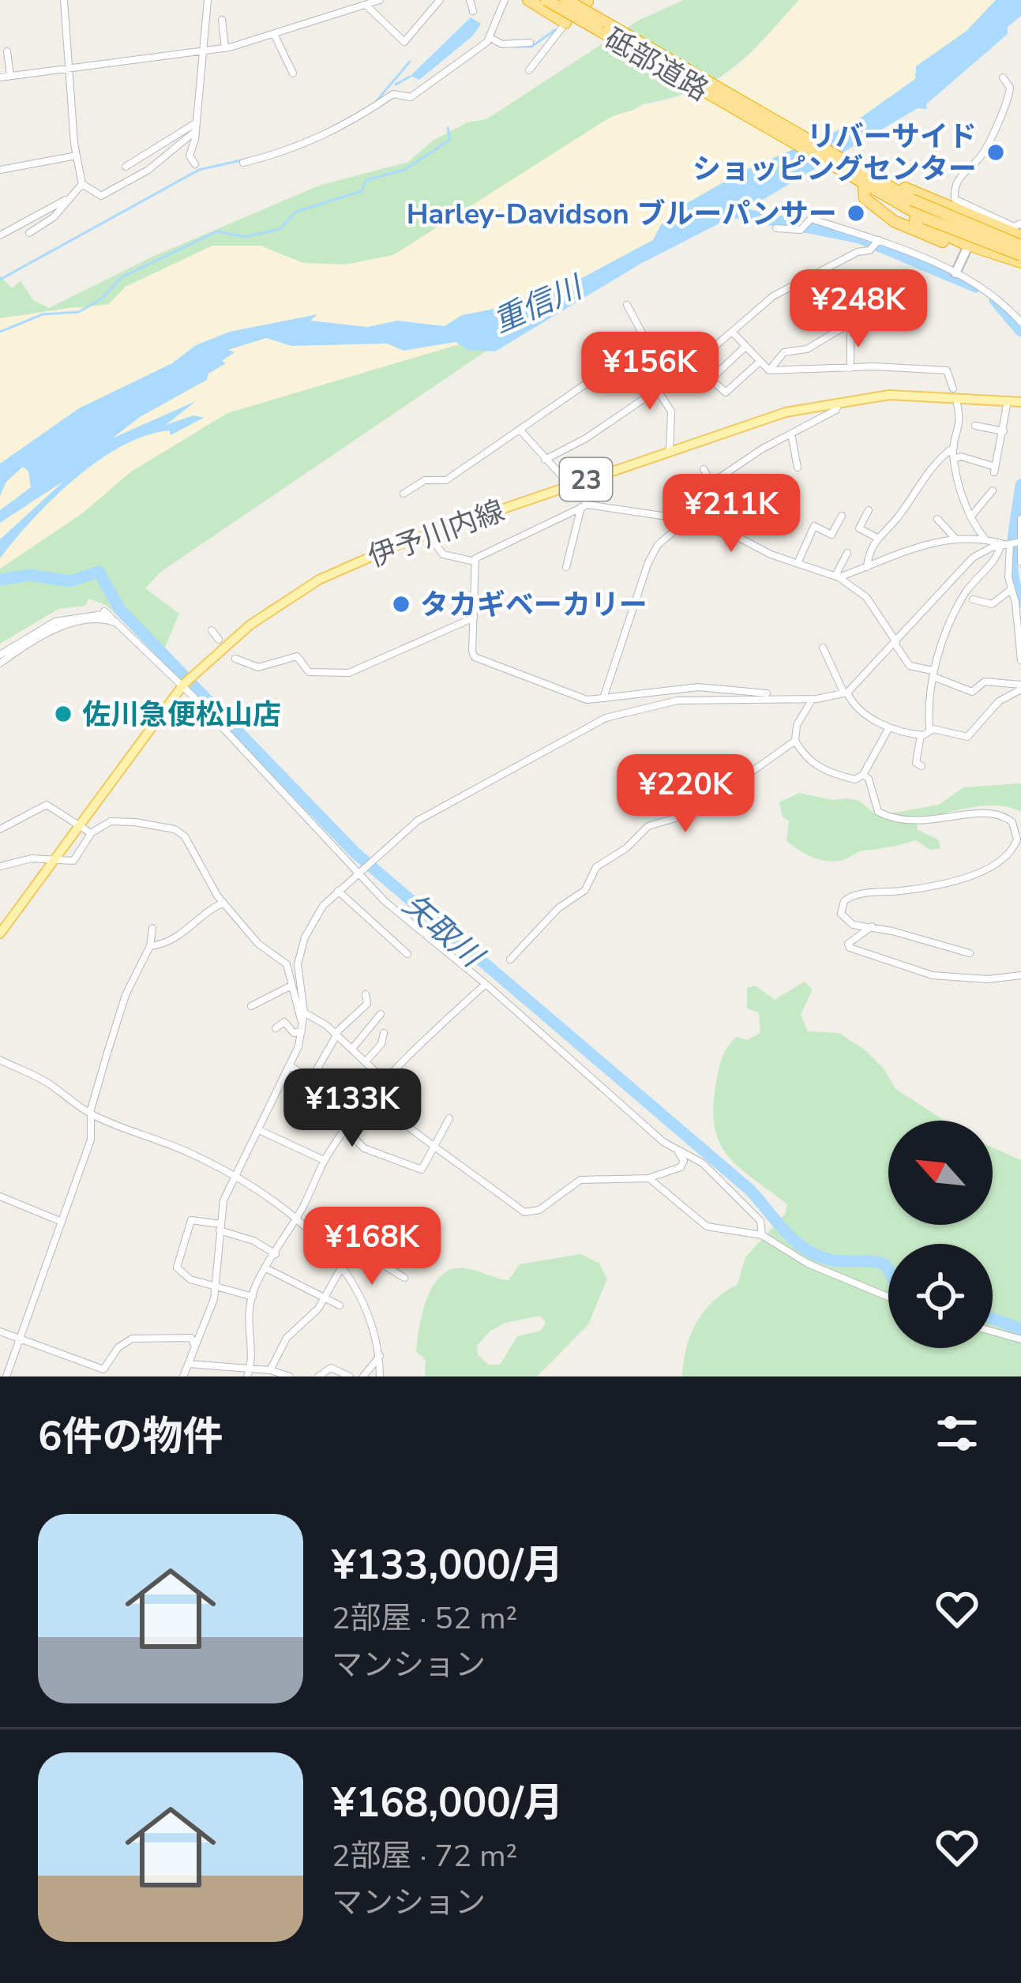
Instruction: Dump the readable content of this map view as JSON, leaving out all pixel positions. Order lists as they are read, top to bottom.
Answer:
{
  "streets": {
    "highway": ["砥部道路"],
    "main road": ["23", "伊予川内線"]
  },
  "water": ["重信川", "矢取川"],
  "places": [
    "リバーサイド ショッピングセンター",
    "Harley-Davidson ブルーパンサー",
    "タカギベーカリー",
    "佐川急便松山店"
  ],
  "north": "top left",
  "page": {
    "price": [
      "¥248K",
      "¥156K",
      "¥211K",
      "¥220K",
      "¥133K",
      "¥168K"
    ],
    "heading": "6件の物件",
    "list": [
      {
        "name": "¥133,000/月",
        "note": "2部屋 · 52 m² · マンション"
      },
      {
        "name": "¥168,000/月",
        "note": "2部屋 · 72 m² · マンション"
      }
    ]
  }
}
